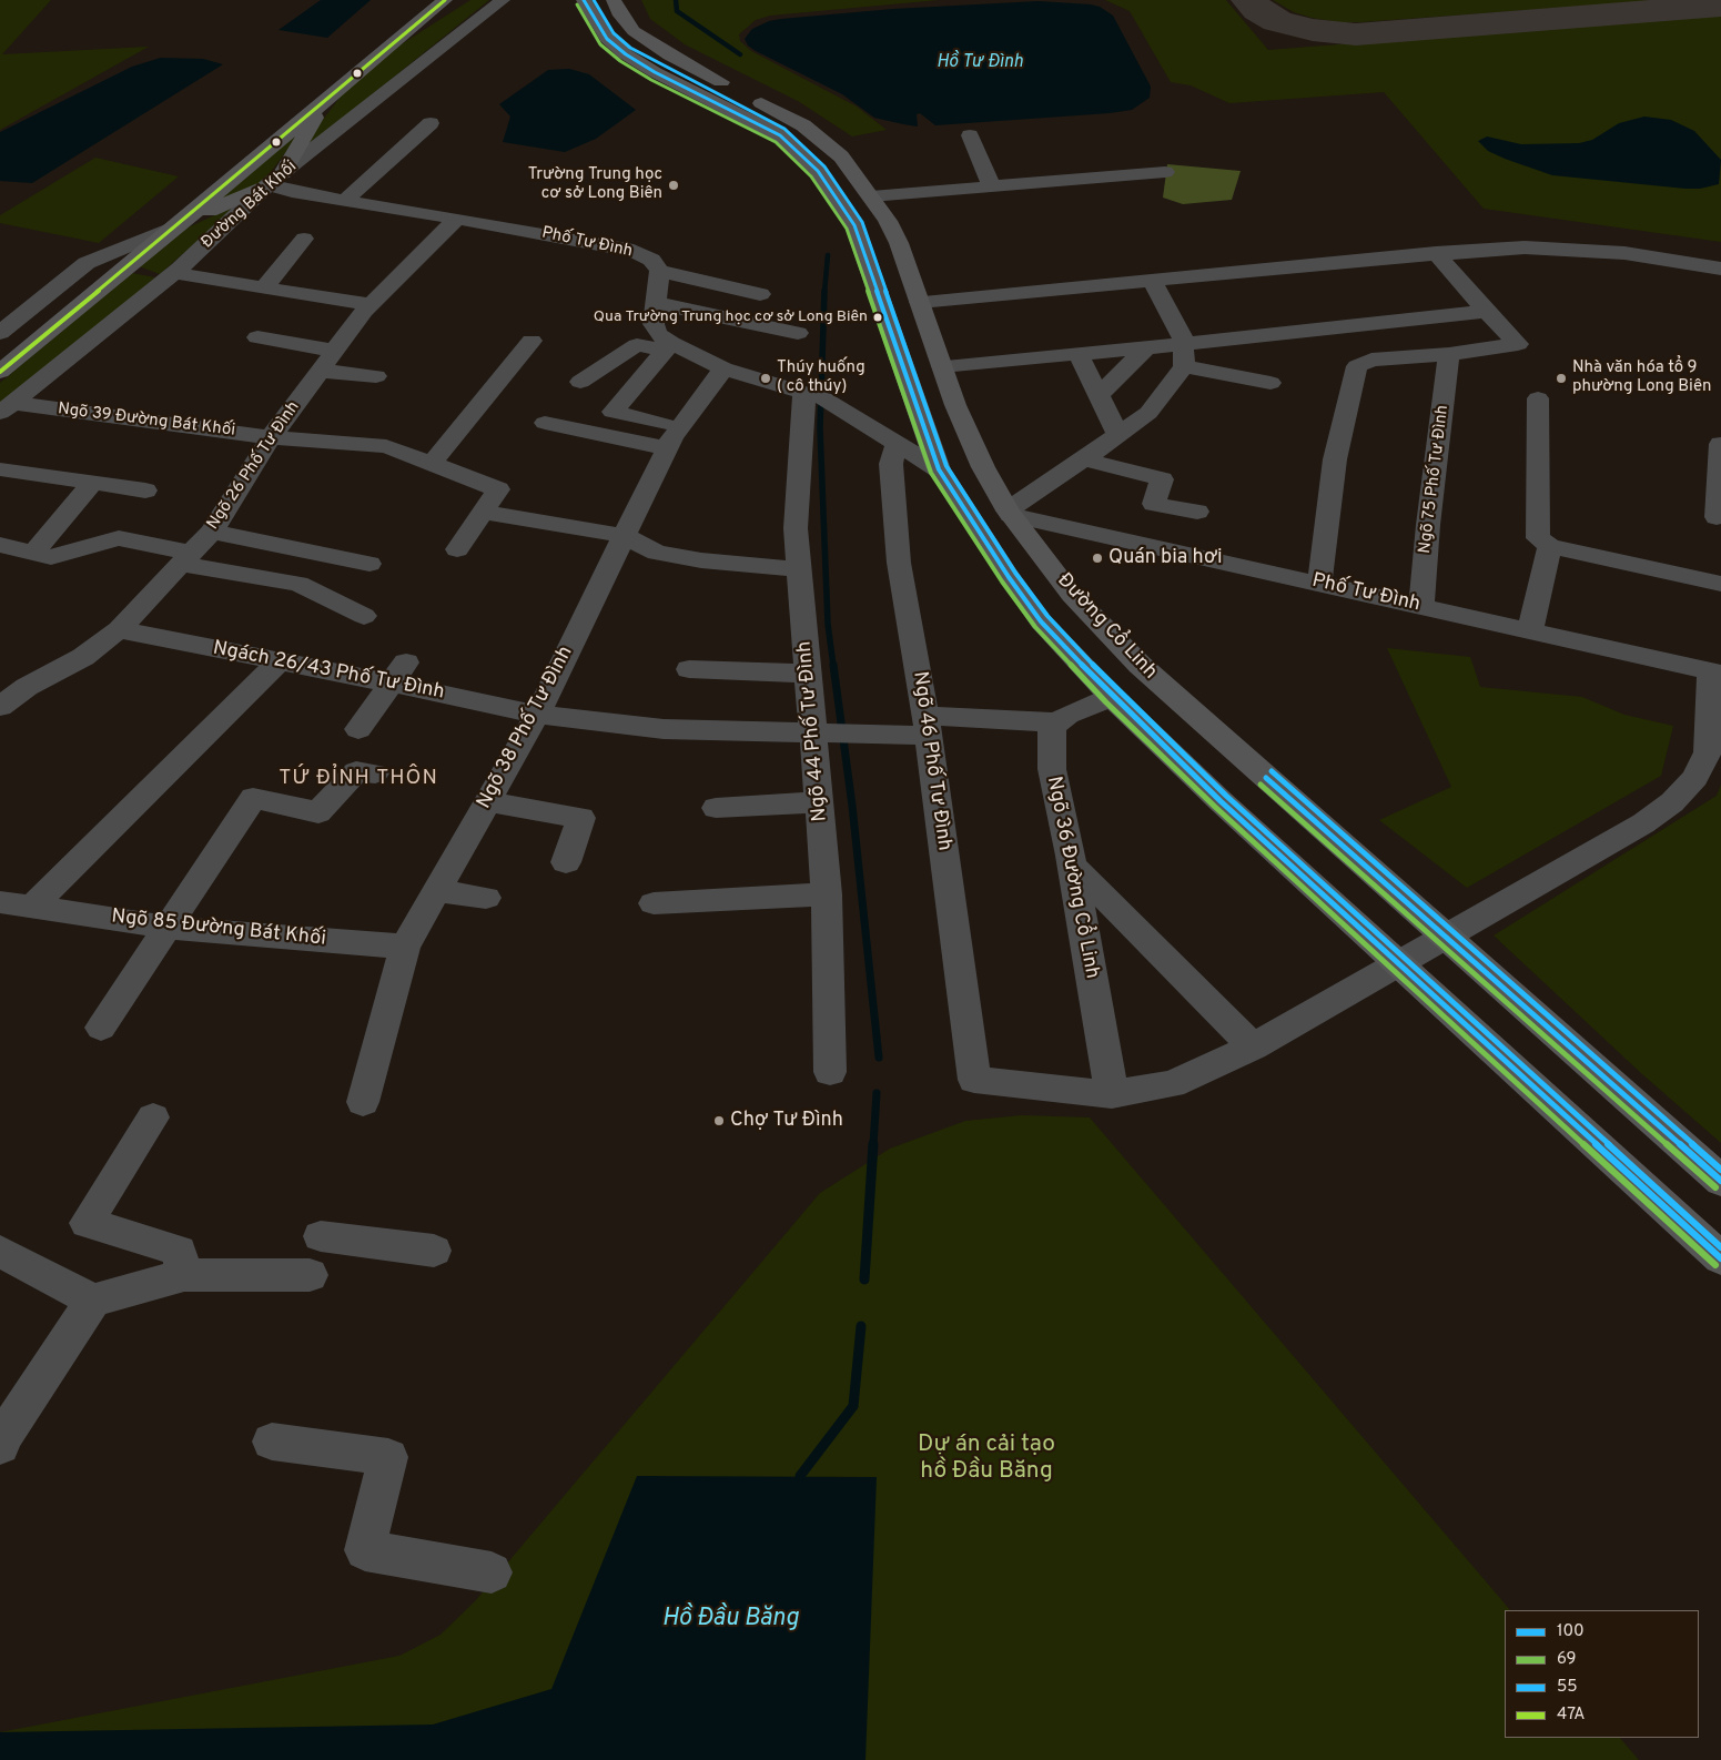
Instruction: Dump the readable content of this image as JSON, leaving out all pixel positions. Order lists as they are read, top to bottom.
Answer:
{
  "streets": {
    "main road": ["Đường Cổ Linh"],
    "street": [
      "Đường Bát Khối",
      "Phố Tư Đình",
      "Ngõ 39 Đường Bát Khối",
      "Ngõ 26 Phố Tư Đình",
      "Ngõ 75 Phố Tư Đình",
      "Ngách 26/43 Phố Tư Đình",
      "Ngõ 38 Phố Tư Đình",
      "Ngõ 44 Phố Tư Đình",
      "Ngõ 46 Phố Tư Đình",
      "Ngõ 36 Đường Cổ Linh",
      "Ngõ 85 Đường Bát Khối"
    ]
  },
  "crossings": [
    ["Đường Bát Khối", "Phố Tư Đình"],
    ["Đường Bát Khối", "Ngõ 39 Đường Bát Khối"],
    ["Phố Tư Đình", "Ngõ 26 Phố Tư Đình"],
    ["Phố Tư Đình", "Ngõ 75 Phố Tư Đình"],
    ["Phố Tư Đình", "Đường Cổ Linh"],
    ["Ngõ 39 Đường Bát Khối", "Ngõ 26 Phố Tư Đình"],
    ["Ngõ 26 Phố Tư Đình", "Ngách 26/43 Phố Tư Đình"],
    ["Ngách 26/43 Phố Tư Đình", "Ngõ 38 Phố Tư Đình"],
    ["Ngách 26/43 Phố Tư Đình", "Ngõ 44 Phố Tư Đình"],
    ["Ngách 26/43 Phố Tư Đình", "Ngõ 46 Phố Tư Đình"],
    ["Ngách 26/43 Phố Tư Đình", "Ngõ 36 Đường Cổ Linh"],
    ["Ngõ 38 Phố Tư Đình", "Ngõ 85 Đường Bát Khối"],
    ["Ngõ 46 Phố Tư Đình", "Ngõ 36 Đường Cổ Linh"]
  ],
  "districts": ["TỨ ĐỈNH THÔN"],
  "water": ["Hồ Tư Đình", "Hồ Đầu Băng"],
  "parks": ["Dự án cải tạo hồ Đầu Băng"],
  "places": [
    "Trường Trung học cơ sở Long Biên",
    "Qua Trường Trung học cơ sở Long Biên",
    "Thúy huống ( cô thúy)",
    "Nhà văn hóa tổ 9 phường Long Biên",
    "Quán bia hơi",
    "Chợ Tư Đình"
  ],
  "lines": [
    "transit line 100",
    "transit line 55",
    "transit line 47A",
    "transit line 69"
  ],
  "legend": [
    "100",
    "69",
    "55",
    "47A"
  ]
}
